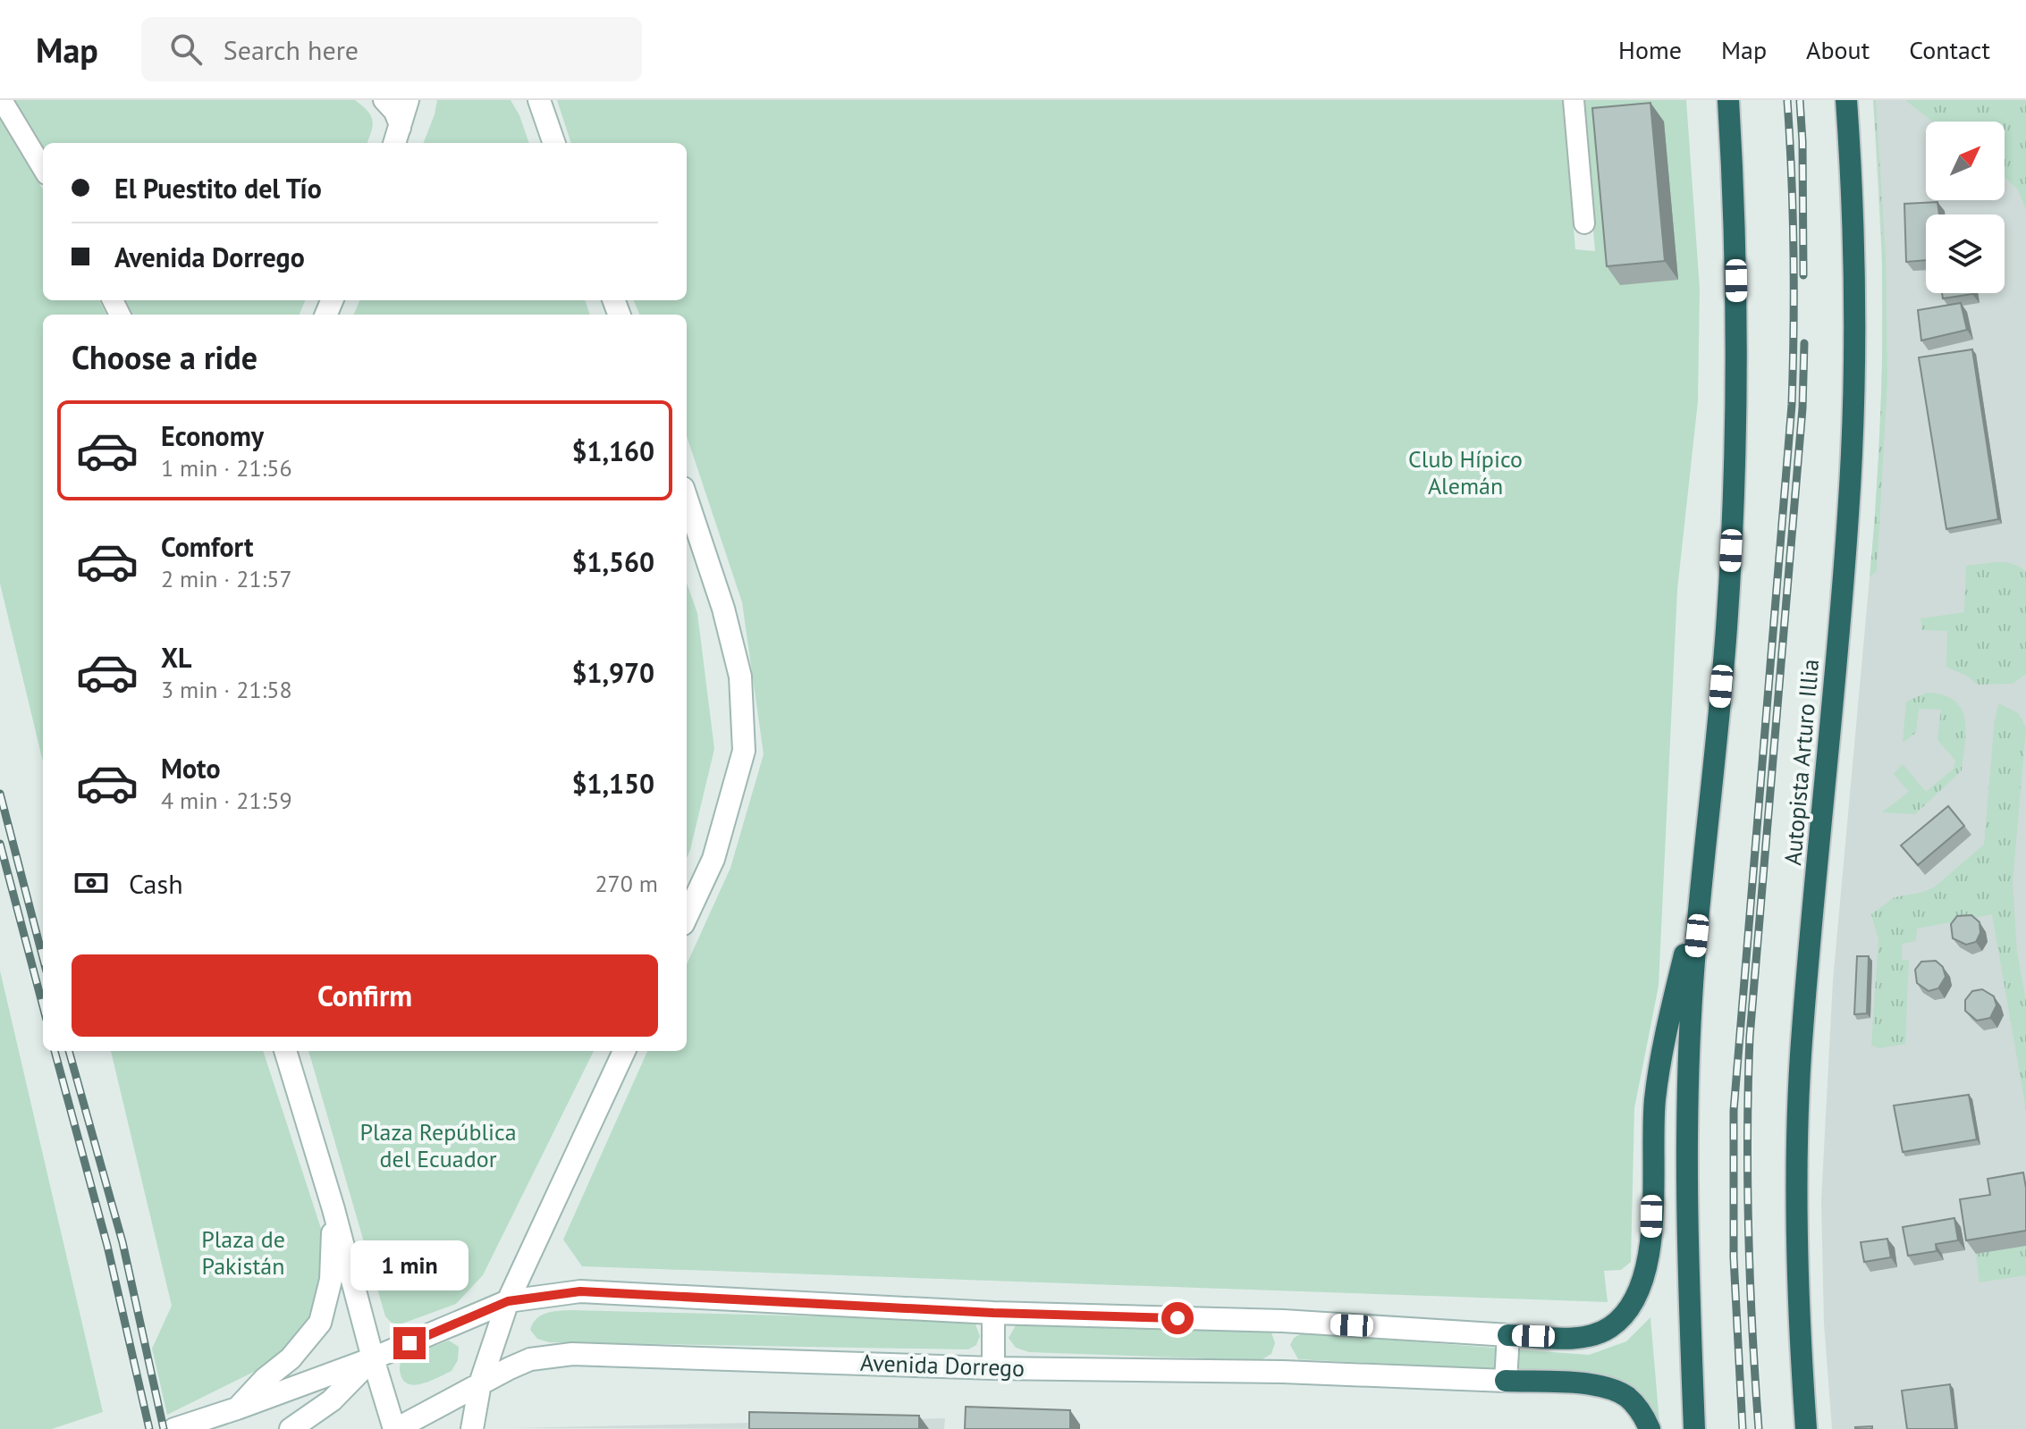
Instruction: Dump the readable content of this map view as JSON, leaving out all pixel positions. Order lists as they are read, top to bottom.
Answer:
{
  "streets": {
    "highway": ["Autopista Arturo Illia"],
    "main road": ["Avenida Dorrego"]
  },
  "parks": ["Club Hípico Alemán", "Plaza República del Ecuador", "Plaza de Pakistán"],
  "north": "top right",
  "page": {
    "header": "Map",
    "search": "Search here",
    "nav": [
      "Home",
      "Map",
      "About",
      "Contact"
    ],
    "banner": ["El Puestito del Tío", "Avenida Dorrego"],
    "heading": "Choose a ride",
    "list": [
      {
        "name": "Economy",
        "note": "1 min · 21:56",
        "value": "$1,160"
      },
      {
        "name": "Comfort",
        "note": "2 min · 21:57",
        "value": "$1,560"
      },
      {
        "name": "XL",
        "note": "3 min · 21:58",
        "value": "$1,970"
      },
      {
        "name": "Moto",
        "note": "4 min · 21:59",
        "value": "$1,150"
      }
    ],
    "pay": ["Cash", "270 m"],
    "buttons": "Confirm",
    "bubble": "1 min"
  }
}
